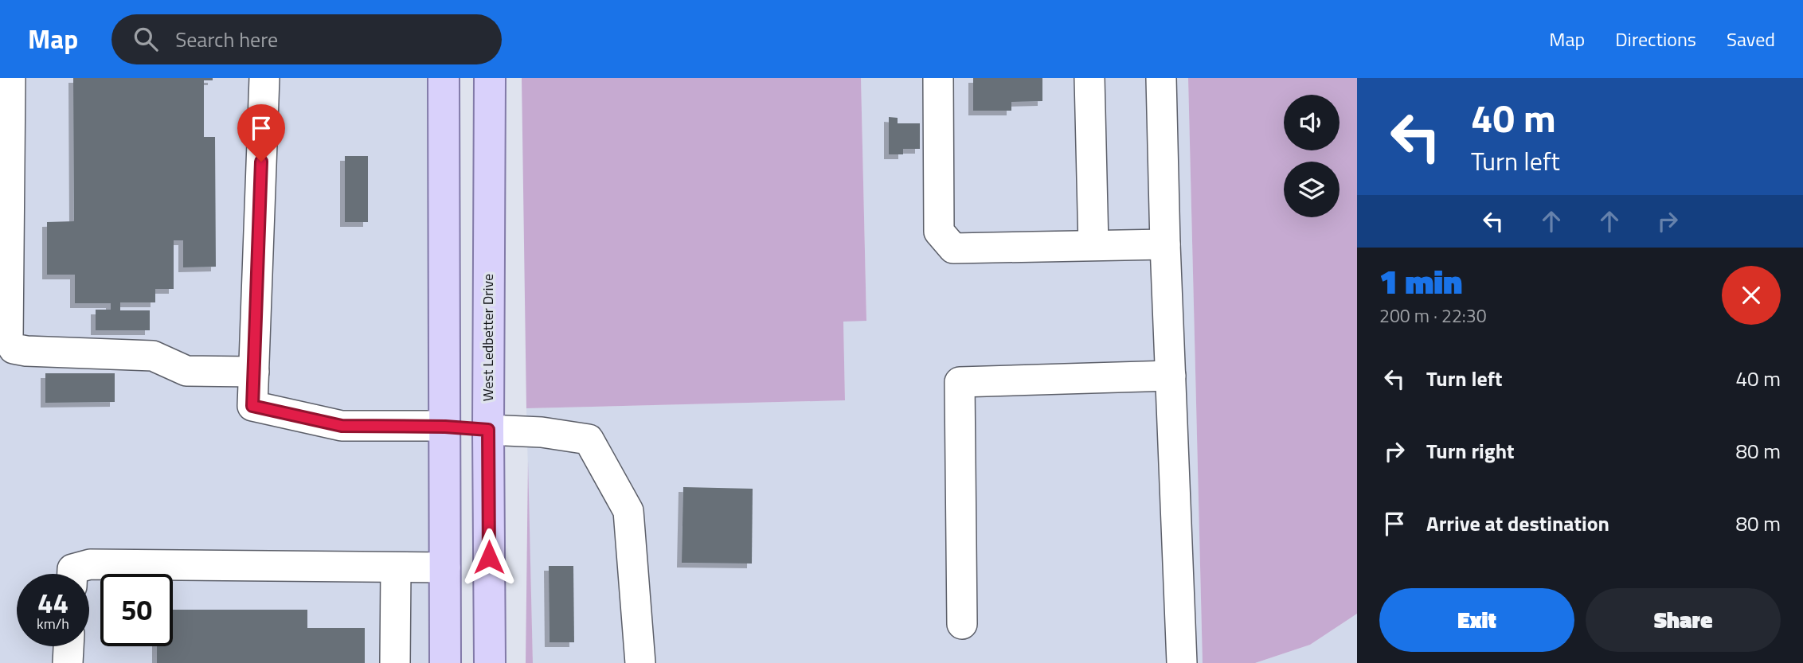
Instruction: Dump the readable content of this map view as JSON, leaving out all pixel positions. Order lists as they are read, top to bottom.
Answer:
{
  "streets": {
    "main road": ["West Ledbetter Drive"]
  },
  "page": {
    "header": "Map",
    "search": "Search here",
    "nav": ["Map", "Directions", "Saved"],
    "turn": ["40 m", "Turn left"],
    "heading": ["1 min", "200 m · 22:30"],
    "list": [
      {
        "name": "Turn left",
        "value": "40 m"
      },
      {
        "name": "Turn right",
        "value": "80 m"
      },
      {
        "name": "Arrive at destination",
        "value": "80 m"
      }
    ],
    "speed": "44 km/h",
    "limit": "50",
    "buttons": ["Exit", "Share"]
  }
}
